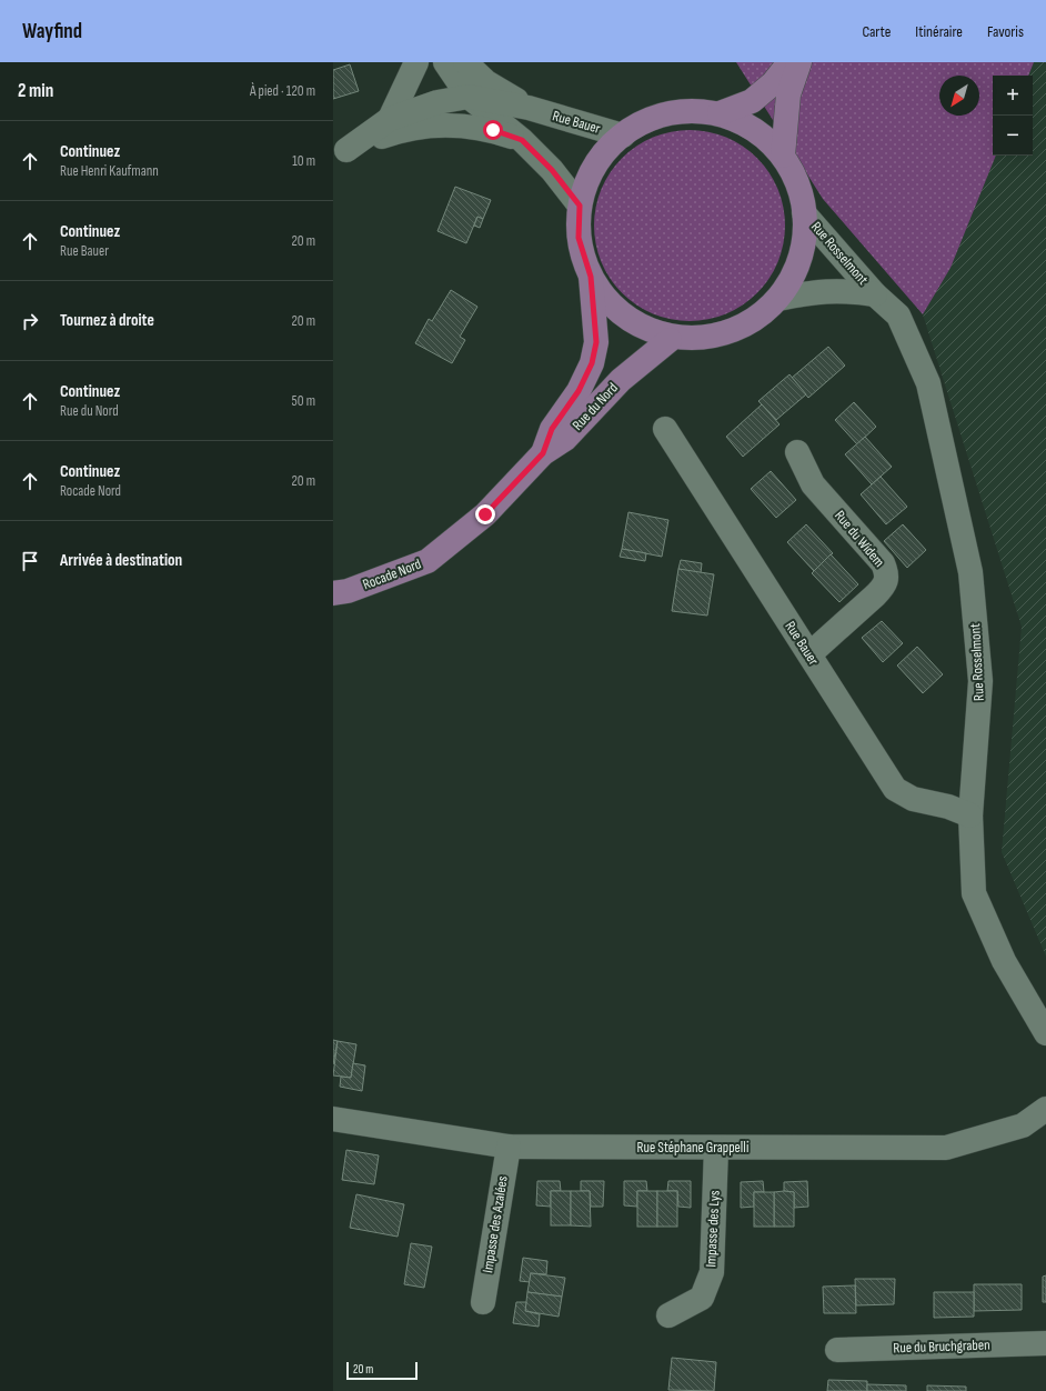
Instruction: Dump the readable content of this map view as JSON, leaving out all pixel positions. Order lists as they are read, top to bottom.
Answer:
{
  "streets": {
    "main road": ["Rue du Nord", "Rocade Nord"],
    "street": [
      "Rue Bauer",
      "Rue Rosselmont",
      "Rue du Widem",
      "Rue Stéphane Grappelli",
      "Impasse des Azalées",
      "Impasse des Lys",
      "Rue du Bruchgraben"
    ]
  },
  "crossings": [
    ["Rue Bauer", "Rue Rosselmont"],
    ["Rue Bauer", "Rue du Widem"],
    ["Rue du Nord", "Rocade Nord"],
    ["Rue Stéphane Grappelli", "Impasse des Azalées"],
    ["Rue Stéphane Grappelli", "Impasse des Lys"]
  ],
  "scale_bar": "20 m",
  "north": "bottom left",
  "page": {
    "header": "Wayfind",
    "nav": ["Carte", "Itinéraire", "Favoris"],
    "heading": ["2 min", "À pied · 120 m"],
    "map_buttons": ["+", "−"],
    "list": [
      ["Continuez", "Rue Henri Kaufmann", "10 m"],
      ["Continuez", "Rue Bauer", "20 m"],
      ["Tournez à droite", "20 m"],
      ["Continuez", "Rue du Nord", "50 m"],
      ["Continuez", "Rocade Nord", "20 m"],
      "Arrivée à destination"
    ],
    "scale": "20 m"
  }
}
